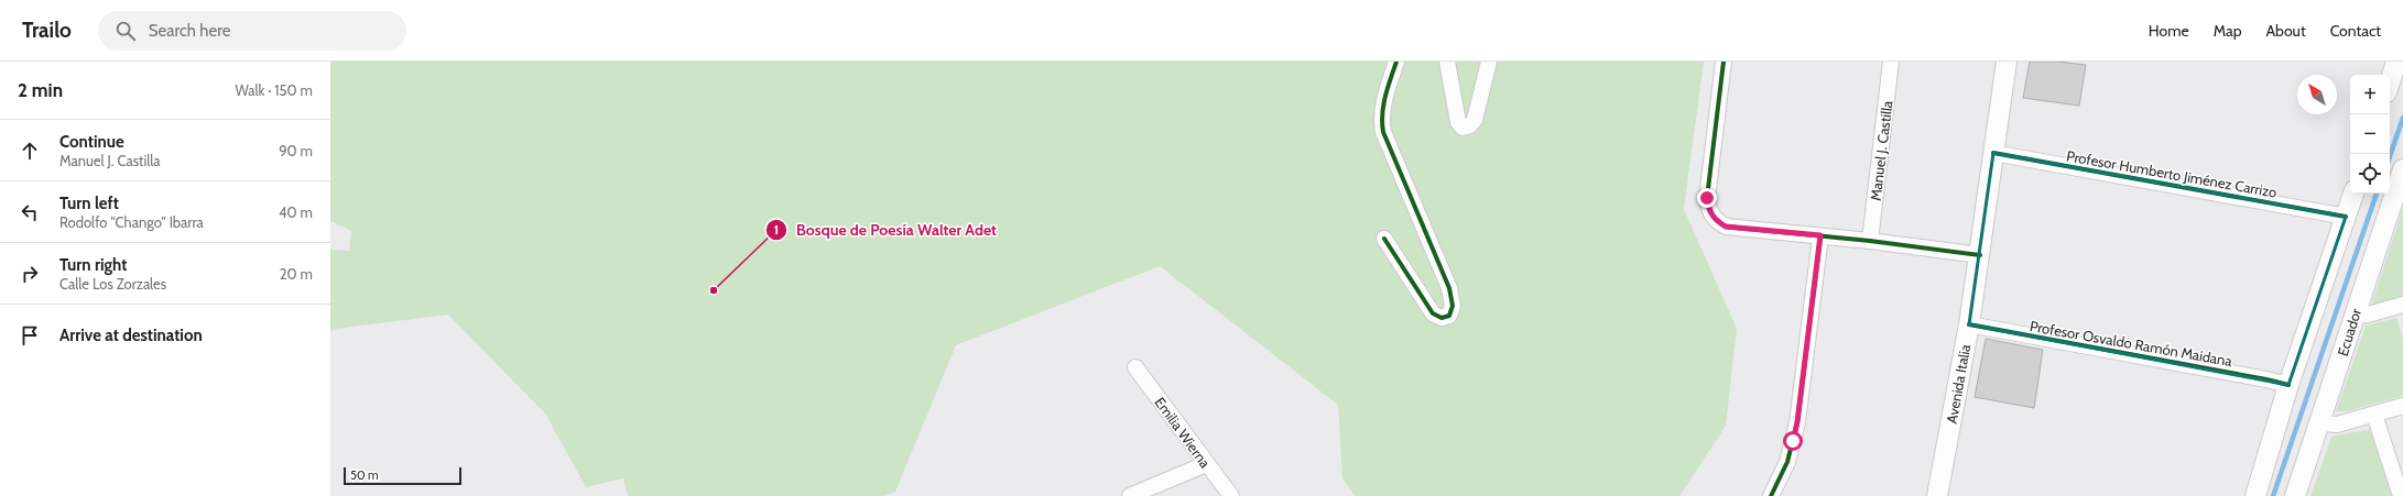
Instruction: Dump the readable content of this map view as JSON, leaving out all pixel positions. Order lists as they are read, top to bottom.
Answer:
{
  "streets": {
    "main road": ["Ecuador", "Avenida Italia"],
    "street": [
      "Manuel J. Castilla",
      "Profesor Humberto Jiménez Carrizo",
      "Profesor Osvaldo Ramón Maidana",
      "Emilia Wierna"
    ]
  },
  "crossings": [
    ["Profesor Humberto Jiménez Carrizo", "Avenida Italia"],
    ["Profesor Osvaldo Ramón Maidana", "Avenida Italia"]
  ],
  "places": ["Bosque de Poesía Walter Adet"],
  "scale_bar": "50 m",
  "north": "top left",
  "page": {
    "header": "Trailo",
    "search": "Search here",
    "nav": [
      "Home",
      "Map",
      "About",
      "Contact"
    ],
    "heading": ["2 min", "Walk · 150 m"],
    "map_buttons": ["+", "−"],
    "list": [
      ["Continue", "Manuel J. Castilla", "90 m"],
      ["Turn left", "Rodolfo \"Chango\" Ibarra", "40 m"],
      ["Turn right", "Calle Los Zorzales", "20 m"],
      "Arrive at destination"
    ],
    "scale": "50 m"
  }
}
